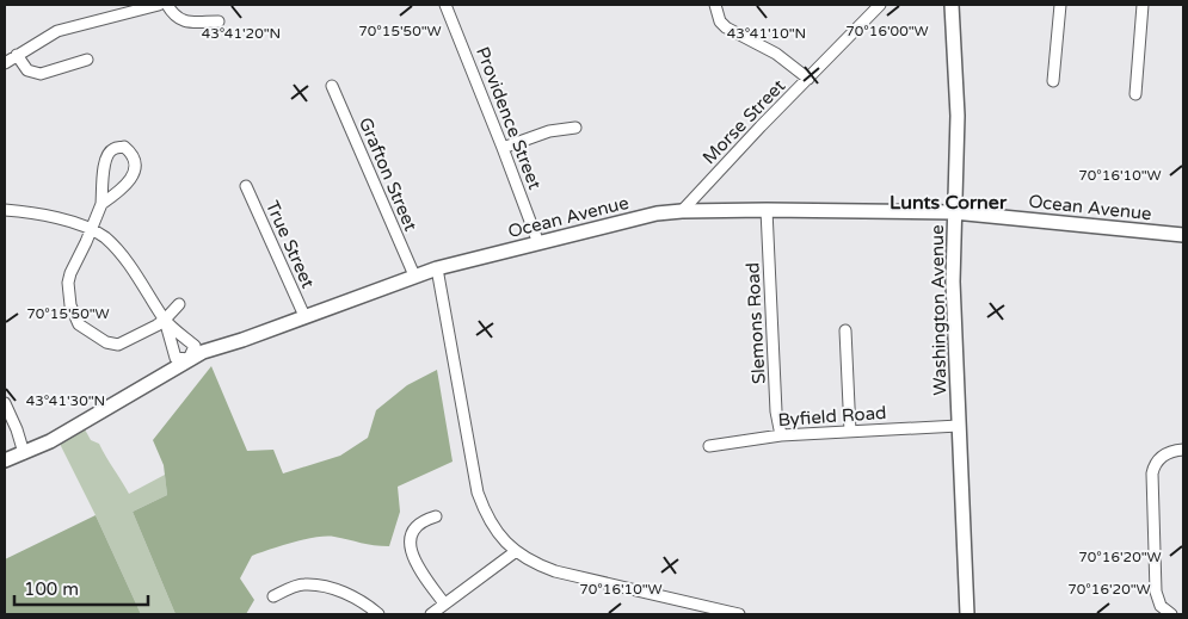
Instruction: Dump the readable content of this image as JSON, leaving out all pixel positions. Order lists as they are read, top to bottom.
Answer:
{
  "streets": {
    "main road": ["Ocean Avenue", "Washington Avenue"],
    "street": [
      "Providence Street",
      "Morse Street",
      "Grafton Street",
      "True Street",
      "Slemons Road",
      "Byfield Road"
    ]
  },
  "crossings": [
    ["Providence Street", "Ocean Avenue"],
    ["Morse Street", "Ocean Avenue"],
    ["Grafton Street", "Ocean Avenue"],
    ["Ocean Avenue", "True Street"],
    ["Ocean Avenue", "Washington Avenue"],
    ["Ocean Avenue", "Slemons Road"],
    ["Washington Avenue", "Byfield Road"],
    ["Slemons Road", "Byfield Road"]
  ],
  "districts": ["Lunts Corner"],
  "scale_bar": "100 m",
  "coordinates": [
    "70°15'50\"W",
    "70°16'00\"W",
    "43°41'20\"N",
    "43°41'10\"N",
    "70°16'10\"W",
    "43°41'30\"N",
    "70°16'20\"W"
  ]
}
